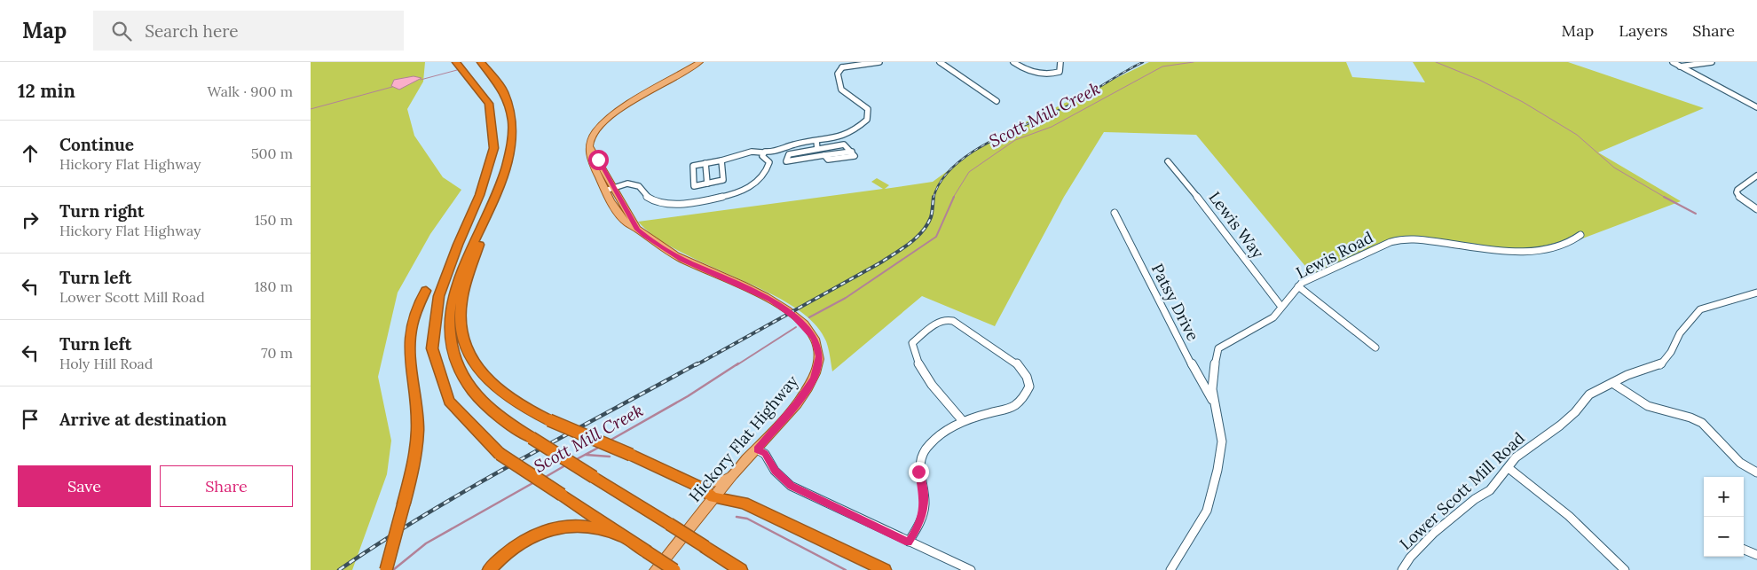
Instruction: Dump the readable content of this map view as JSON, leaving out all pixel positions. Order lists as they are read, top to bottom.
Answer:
{
  "streets": {
    "main road": ["Hickory Flat Highway"],
    "street": [
      "Lewis Way",
      "Lewis Road",
      "Patsy Drive",
      "Lower Scott Mill Road"
    ]
  },
  "crossings": [
    ["Lewis Way", "Lewis Road"],
    ["Lewis Road", "Patsy Drive"]
  ],
  "water": ["Scott Mill Creek"],
  "page": {
    "header": "Map",
    "search": "Search here",
    "nav": ["Map", "Layers", "Share"],
    "heading": ["12 min", "Walk · 900 m"],
    "list": [
      ["Continue", "Hickory Flat Highway", "500 m"],
      ["Turn right", "Hickory Flat Highway", "150 m"],
      ["Turn left", "Lower Scott Mill Road", "180 m"],
      ["Turn left", "Holy Hill Road", "70 m"],
      "Arrive at destination"
    ],
    "buttons": ["Save", "Share"],
    "map_buttons": ["+", "−"]
  }
}
